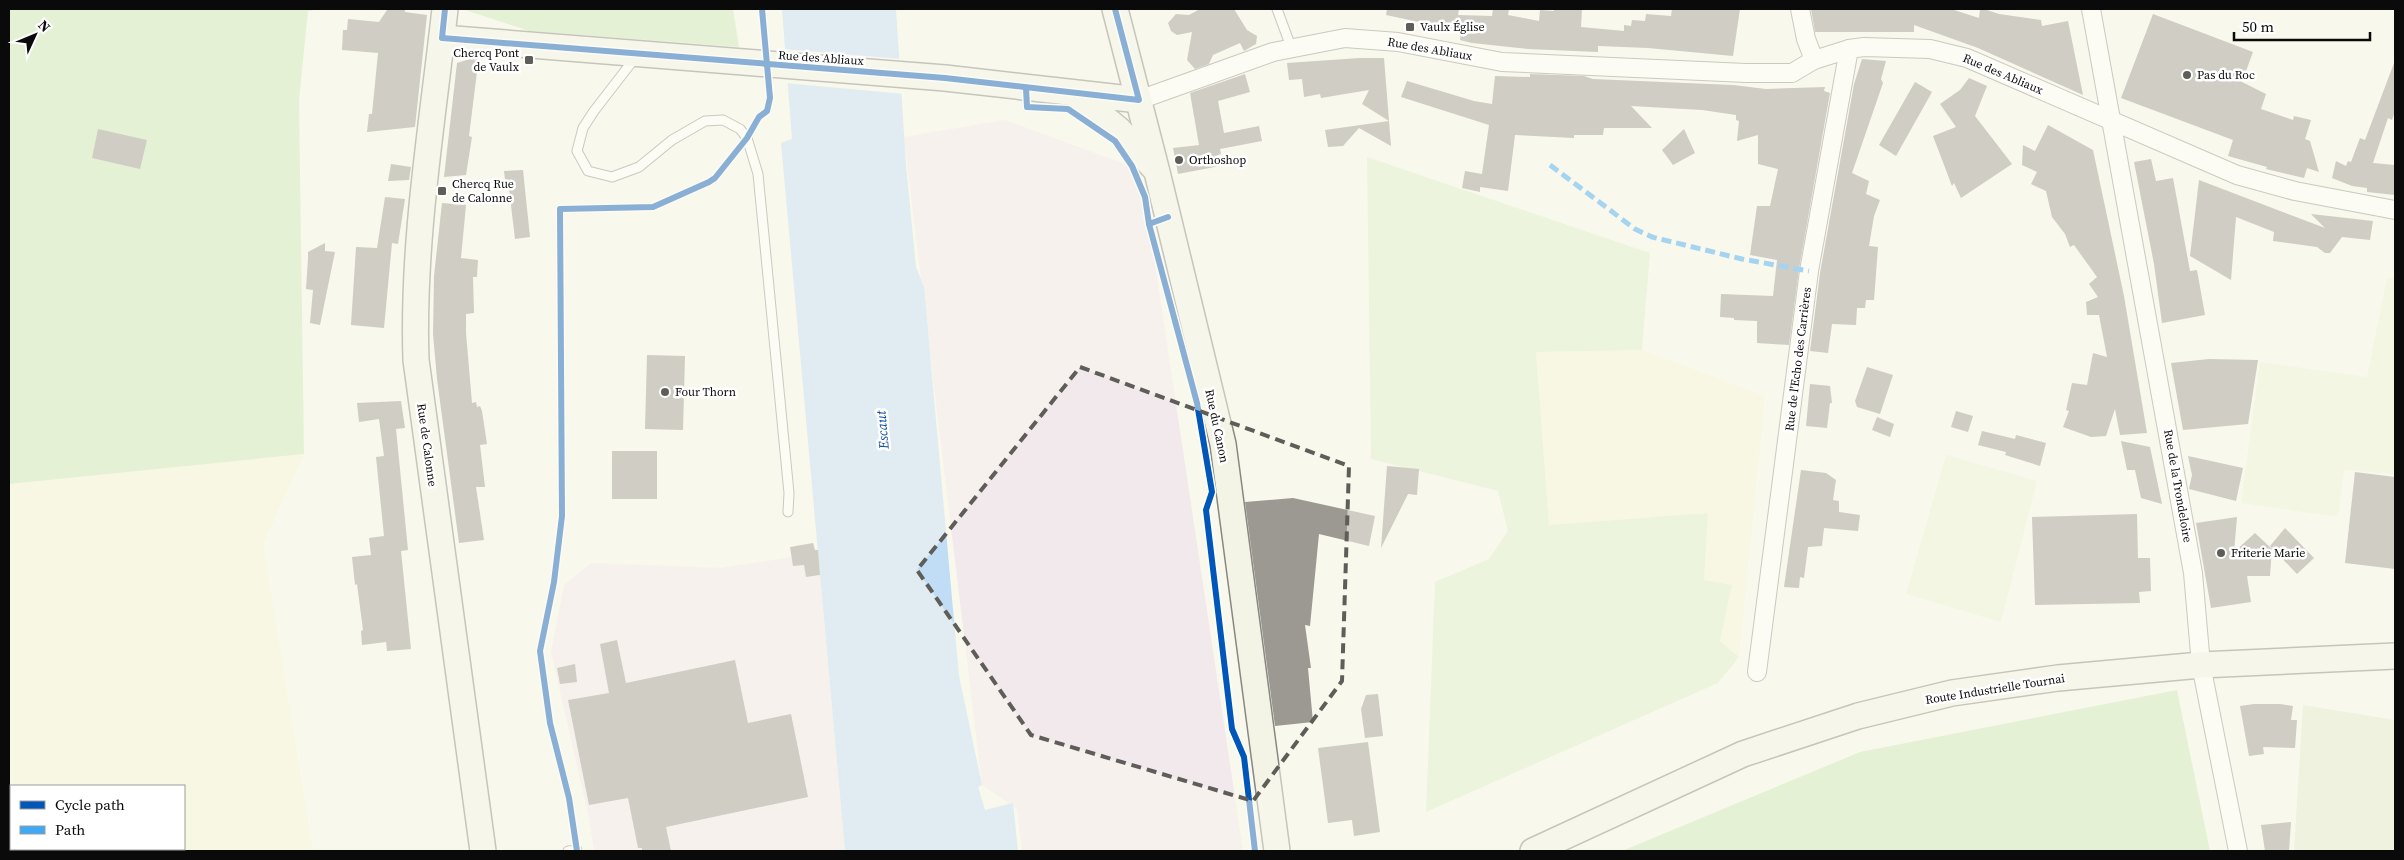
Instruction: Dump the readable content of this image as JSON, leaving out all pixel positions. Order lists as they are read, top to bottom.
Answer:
{
  "streets": {
    "main road": [
      "Rue des Abliaux",
      "Rue du Canon",
      "Rue de Calonne",
      "Route Industrielle Tournai"
    ],
    "street": ["Rue de l'Echo des Carrières", "Rue de la Trondeloire"]
  },
  "crossings": [
    ["Rue des Abliaux", "Rue de l'Echo des Carrières"],
    ["Rue des Abliaux", "Rue du Canon"],
    ["Rue des Abliaux", "Rue de Calonne"],
    ["Rue des Abliaux", "Rue de la Trondeloire"],
    ["Rue de la Trondeloire", "Route Industrielle Tournai"]
  ],
  "water": ["Escaut"],
  "places": {
    "transit": ["Vaulx Église", "Chercq Pont de Vaulx", "Chercq Rue de Calonne"],
    "other": [
      "Pas du Roc",
      "Orthoshop",
      "Four Thorn",
      "Friterie Marie"
    ]
  },
  "legend": ["Cycle path", "Path"],
  "scale_bar": "50 m",
  "north": "top right"
}
